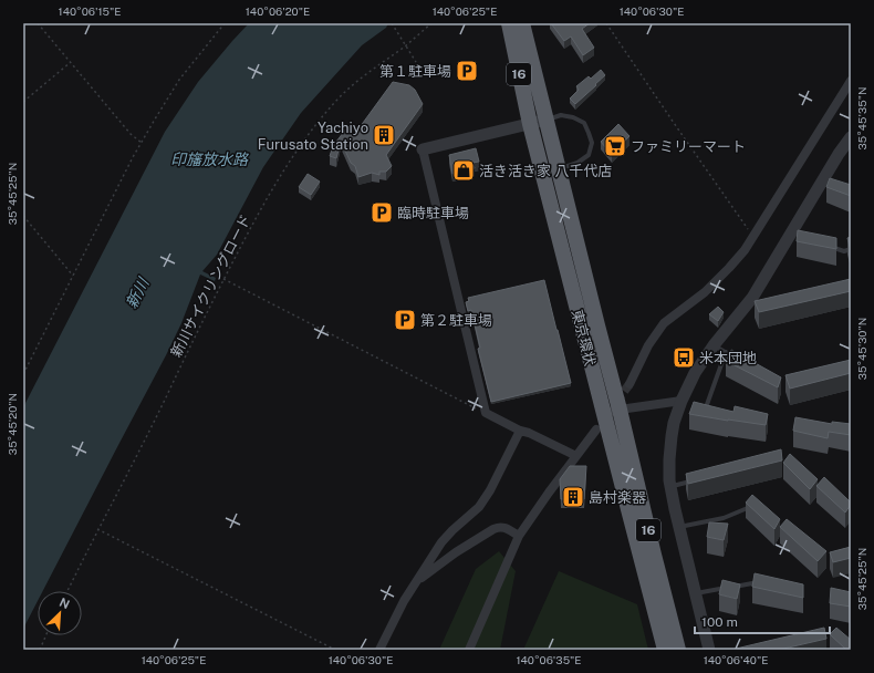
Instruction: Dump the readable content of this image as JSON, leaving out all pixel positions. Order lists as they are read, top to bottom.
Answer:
{
  "streets": {
    "highway": ["16", "東京環状"],
    "path": ["新川サイクリングロード"]
  },
  "water": ["印旛放水路", "新川"],
  "places": {
    "parking": ["第１駐車場", "臨時駐車場", "第２駐車場"],
    "building": ["Yachiyo Furusato Station", "島村楽器"],
    "supermarket": ["ファミリーマート"],
    "shop": ["活き活き家 八千代店"],
    "bus stop": ["米本団地"]
  },
  "scale_bar": "100 m",
  "north": "top right",
  "coordinates": [
    "140°06'15\"E",
    "140°06'20\"E",
    "140°06'25\"E",
    "140°06'30\"E",
    "35°45'35\"N",
    "35°45'25\"N",
    "35°45'30\"N",
    "35°45'20\"N",
    "140°06'35\"E",
    "140°06'40\"E"
  ]
}
